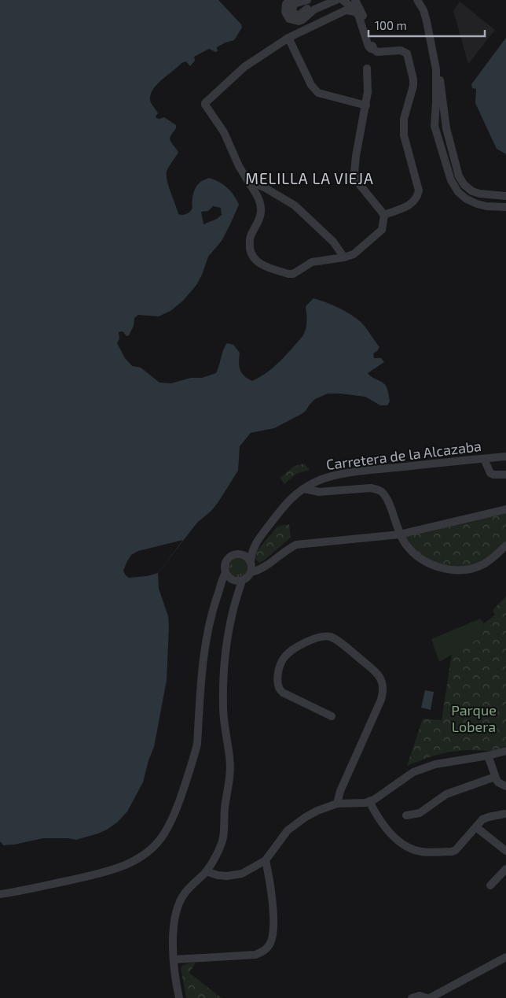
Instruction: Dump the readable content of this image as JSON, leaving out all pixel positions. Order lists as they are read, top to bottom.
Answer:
{
  "streets": {
    "street": ["Carretera de la Alcazaba"]
  },
  "districts": ["MELILLA LA VIEJA"],
  "parks": ["Parque Lobera"],
  "scale_bar": "100 m"
}
